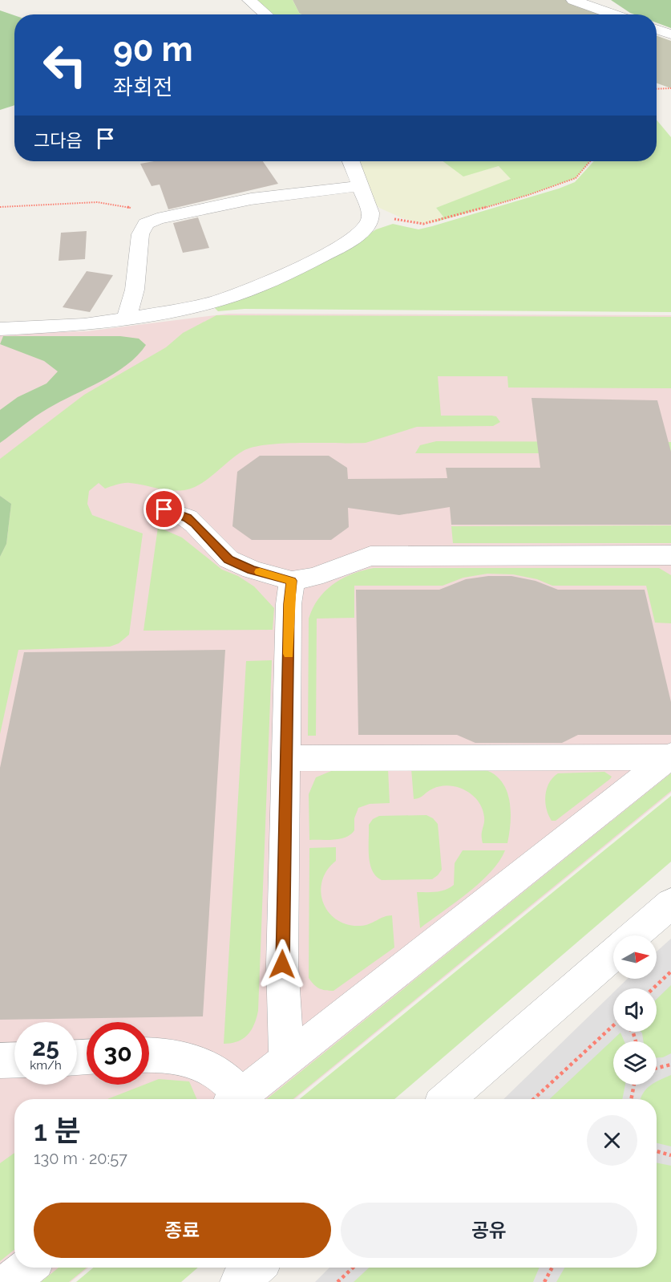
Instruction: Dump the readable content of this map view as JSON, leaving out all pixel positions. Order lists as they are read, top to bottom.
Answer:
{
  "north": "right",
  "page": {
    "turn": ["90 m", "좌회전"],
    "then": "그다음",
    "speed": "25 km/h",
    "limit": "30",
    "heading": ["1 분", "130 m · 20:57"],
    "buttons": ["종료", "공유"]
  }
}
